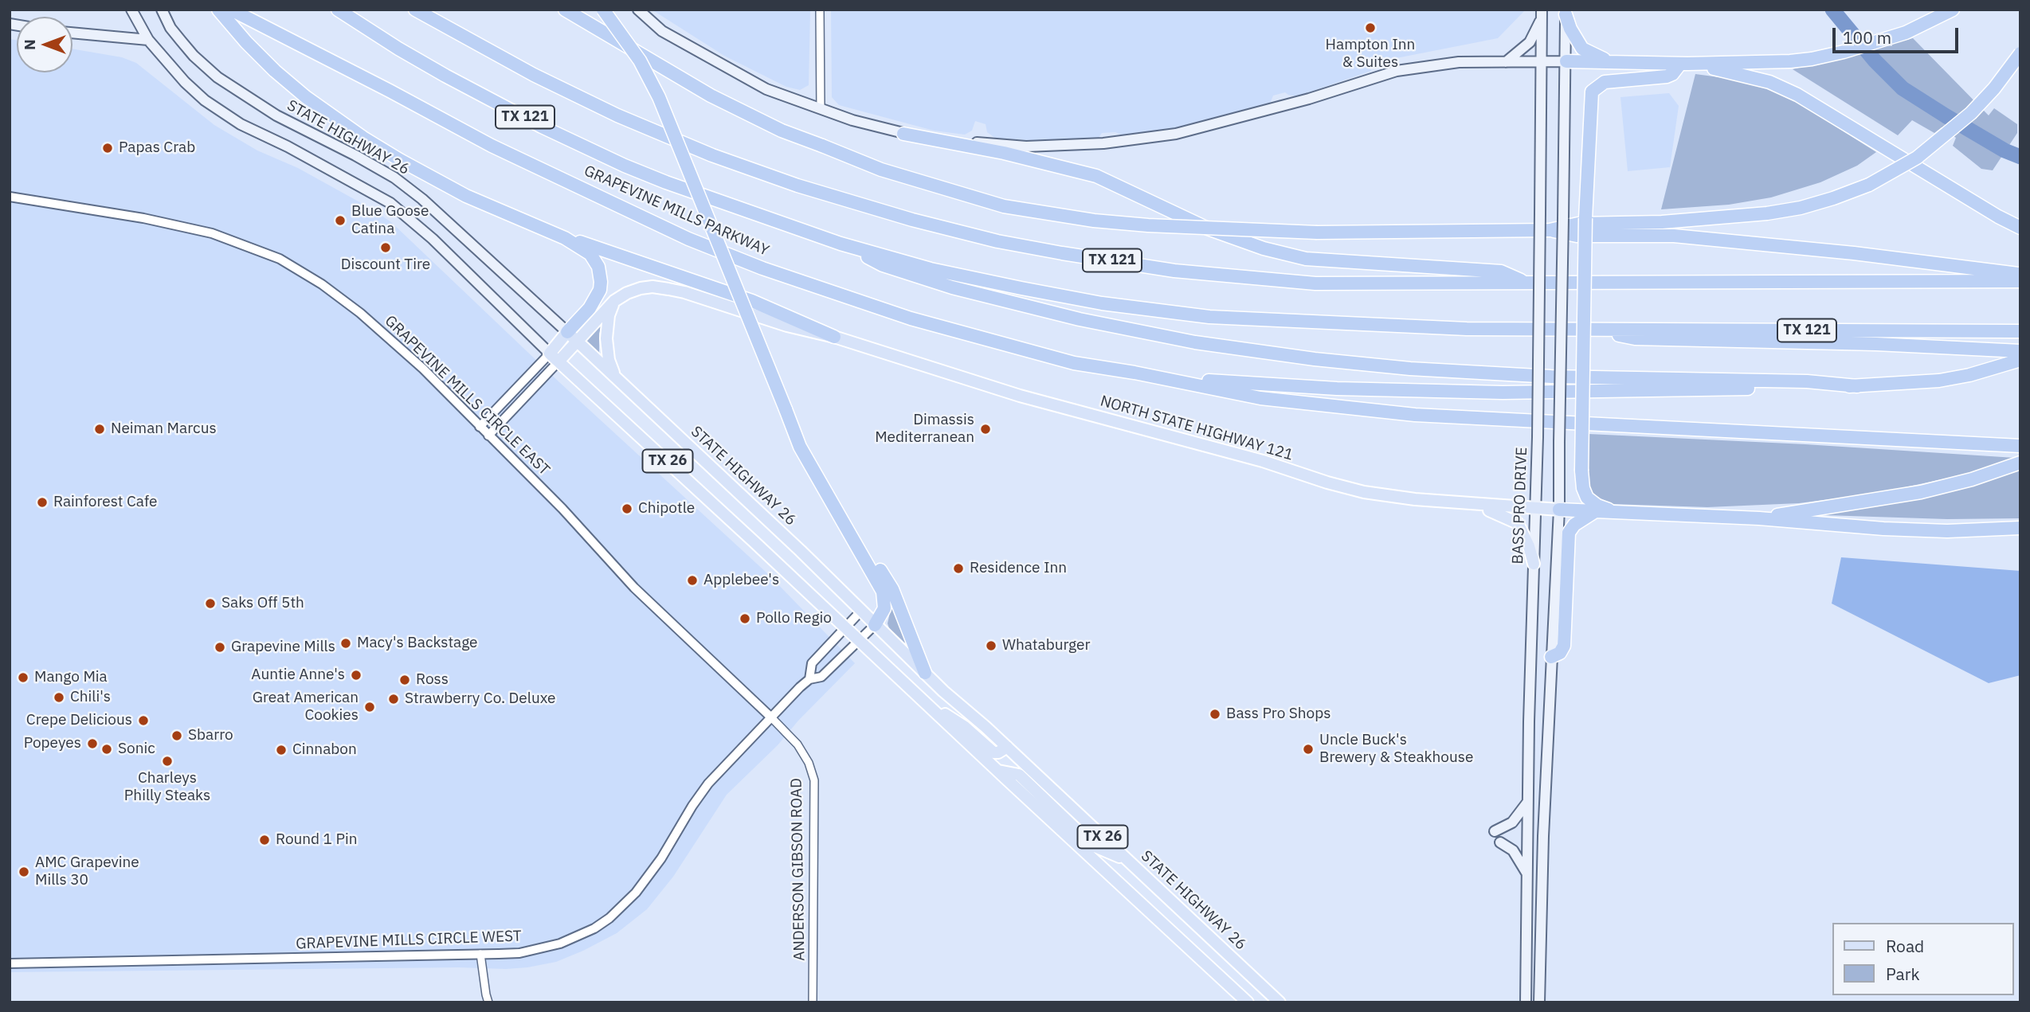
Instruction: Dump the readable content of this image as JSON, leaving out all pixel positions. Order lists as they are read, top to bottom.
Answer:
{
  "streets": {
    "highway": ["TX 121", "GRAPEVINE MILLS PARKWAY"],
    "main road": [
      "STATE HIGHWAY 26",
      "NORTH STATE HIGHWAY 121",
      "TX 26",
      "BASS PRO DRIVE"
    ],
    "street": ["GRAPEVINE MILLS CIRCLE EAST", "ANDERSON GIBSON ROAD", "GRAPEVINE MILLS CIRCLE WEST"]
  },
  "crossings": [
    ["GRAPEVINE MILLS CIRCLE EAST", "ANDERSON GIBSON ROAD"],
    ["GRAPEVINE MILLS CIRCLE EAST", "GRAPEVINE MILLS CIRCLE WEST"],
    ["NORTH STATE HIGHWAY 121", "BASS PRO DRIVE"],
    ["ANDERSON GIBSON ROAD", "GRAPEVINE MILLS CIRCLE WEST"]
  ],
  "places": [
    "Hampton Inn & Suites",
    "Papas Crab",
    "Blue Goose Catina",
    "Discount Tire",
    "Neiman Marcus",
    "Dimassis Mediterranean",
    "Rainforest Cafe",
    "Chipotle",
    "Residence Inn",
    "Applebee's",
    "Saks Off 5th",
    "Pollo Regio",
    "Macy's Backstage",
    "Whataburger",
    "Grapevine Mills",
    "Auntie Anne's",
    "Mango Mia",
    "Ross",
    "Chili's",
    "Strawberry Co. Deluxe",
    "Great American Cookies",
    "Bass Pro Shops",
    "Crepe Delicious",
    "Sbarro",
    "Popeyes",
    "Sonic",
    "Uncle Buck's Brewery & Steakhouse",
    "Cinnabon",
    "Charleys Philly Steaks",
    "Round 1 Pin",
    "AMC Grapevine Mills 30"
  ],
  "legend": ["Road", "Park"],
  "scale_bar": "100 m",
  "north": "left"
}
